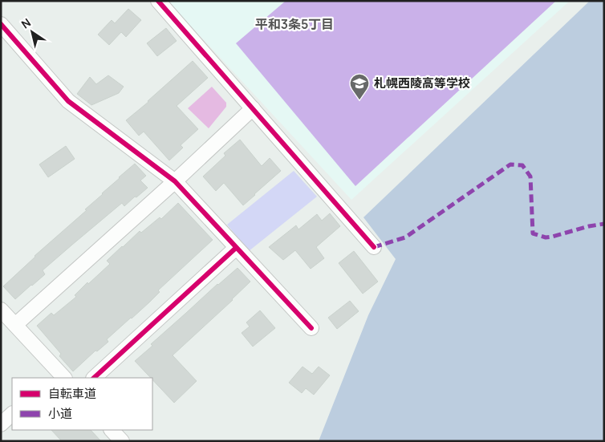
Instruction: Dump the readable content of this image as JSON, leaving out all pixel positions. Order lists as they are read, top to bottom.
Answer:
{
  "districts": ["平和3条5丁目"],
  "places": {
    "school or university": ["札幌西陵高等学校"]
  },
  "legend": ["自転車道", "小道"],
  "north": "top left"
}
